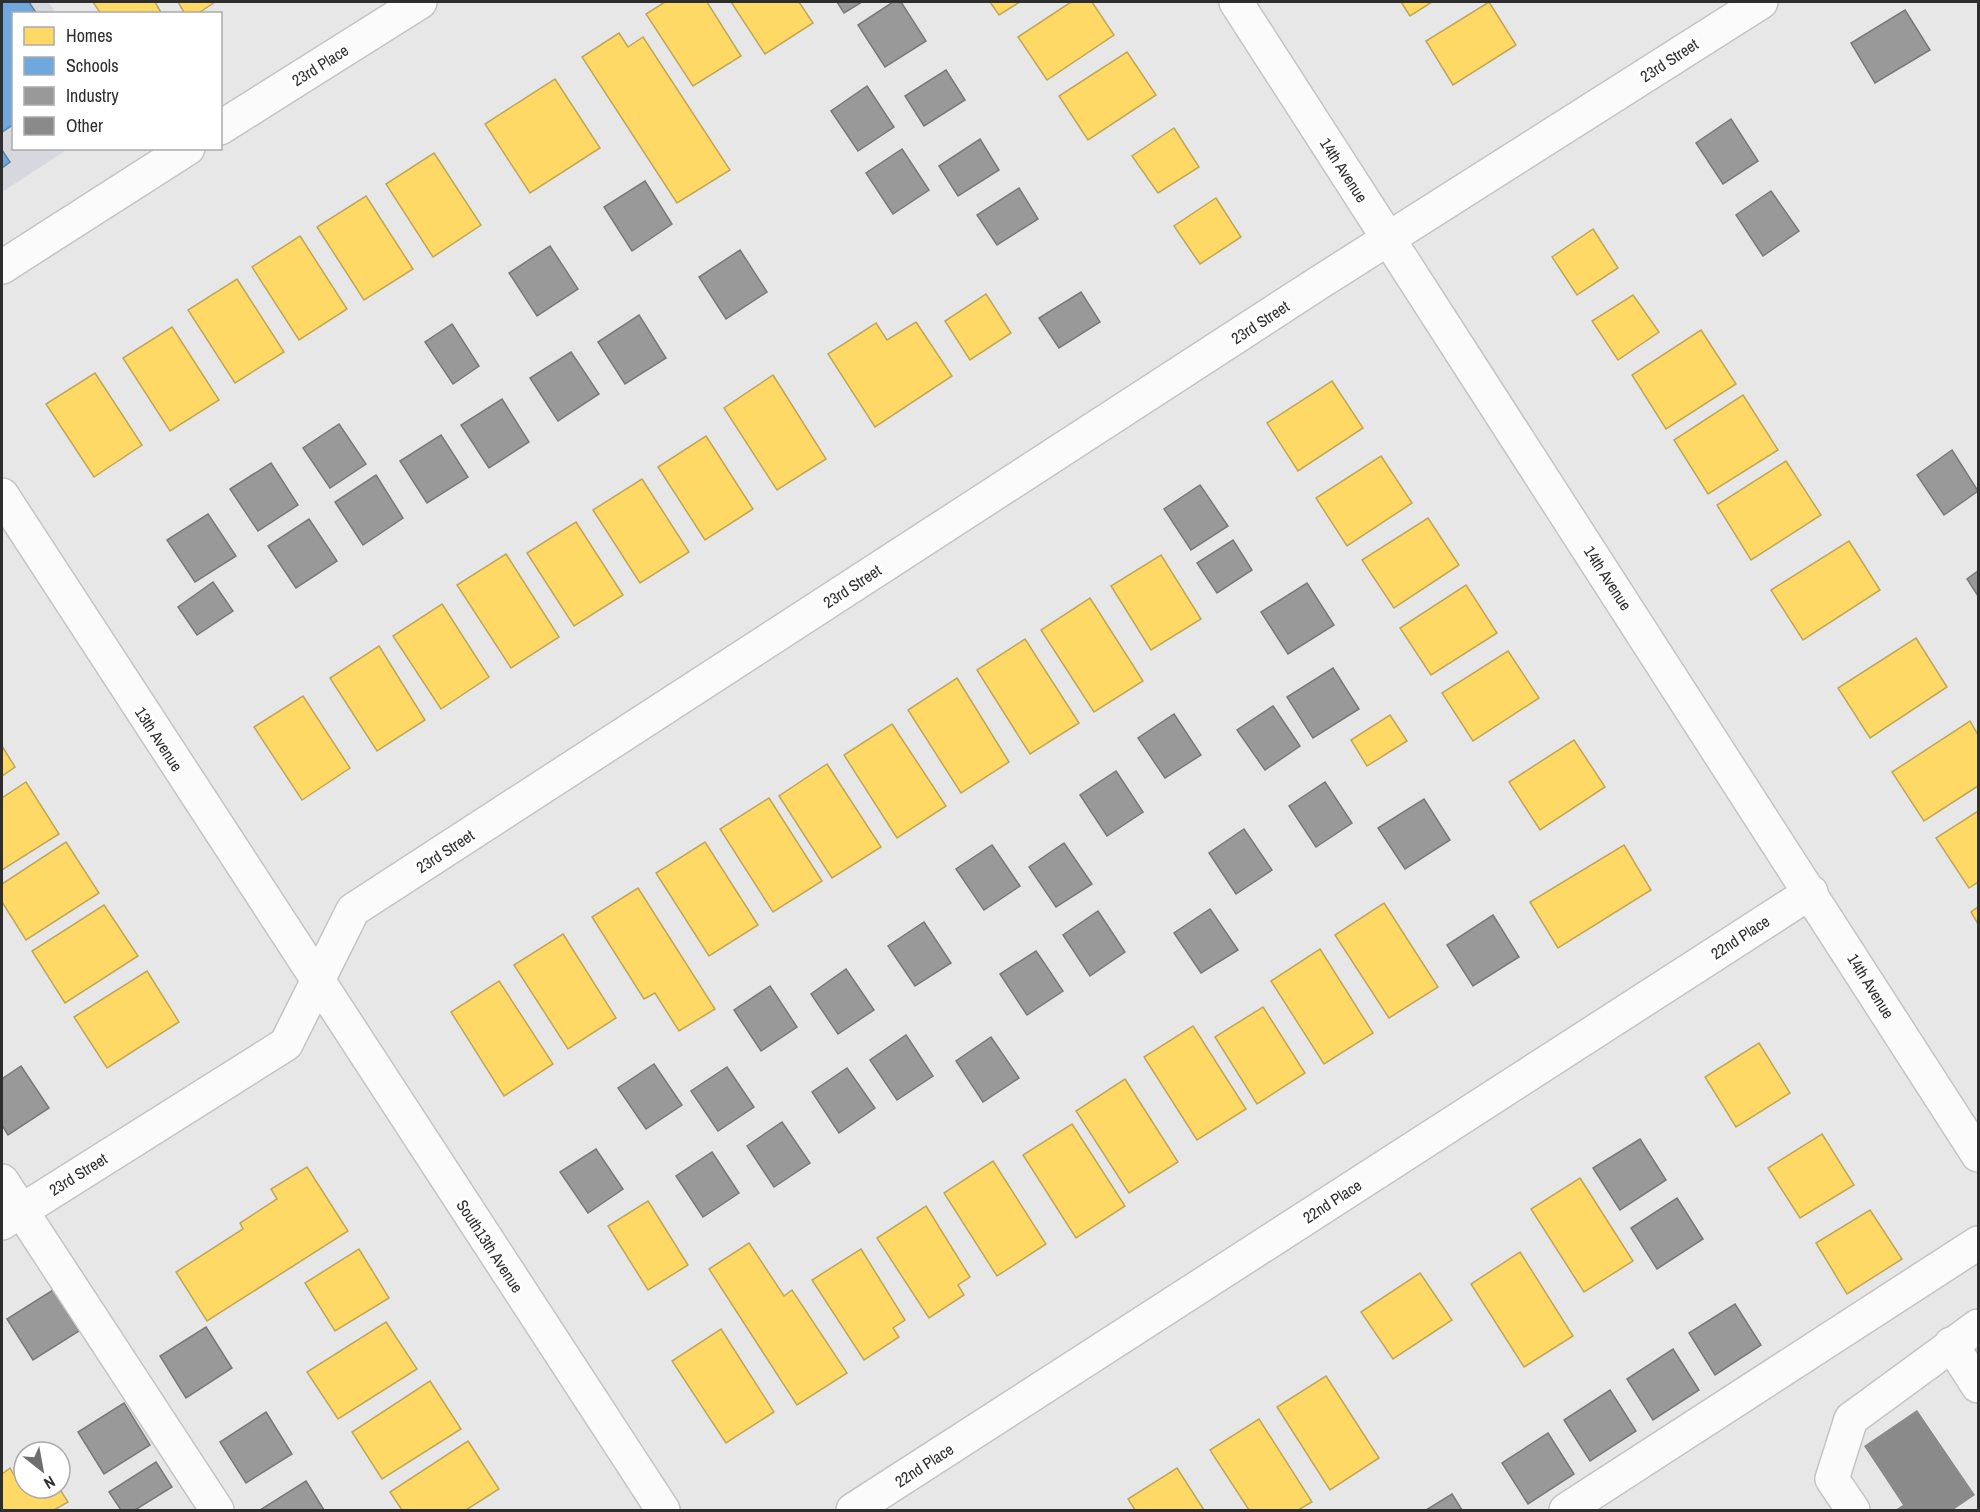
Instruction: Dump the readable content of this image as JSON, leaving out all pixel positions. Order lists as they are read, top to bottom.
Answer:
{
  "streets": {
    "street": [
      "23rd Street",
      "23rd Place",
      "14th Avenue",
      "13th Avenue",
      "22nd Place",
      "South13th Avenue"
    ]
  },
  "crossings": [
    ["23rd Street", "14th Avenue"],
    ["23rd Street", "13th Avenue"],
    ["23rd Street", "South13th Avenue"],
    ["14th Avenue", "22nd Place"],
    ["13th Avenue", "South13th Avenue"]
  ],
  "legend": [
    "Homes",
    "Schools",
    "Industry",
    "Other"
  ],
  "north": "bottom right"
}
